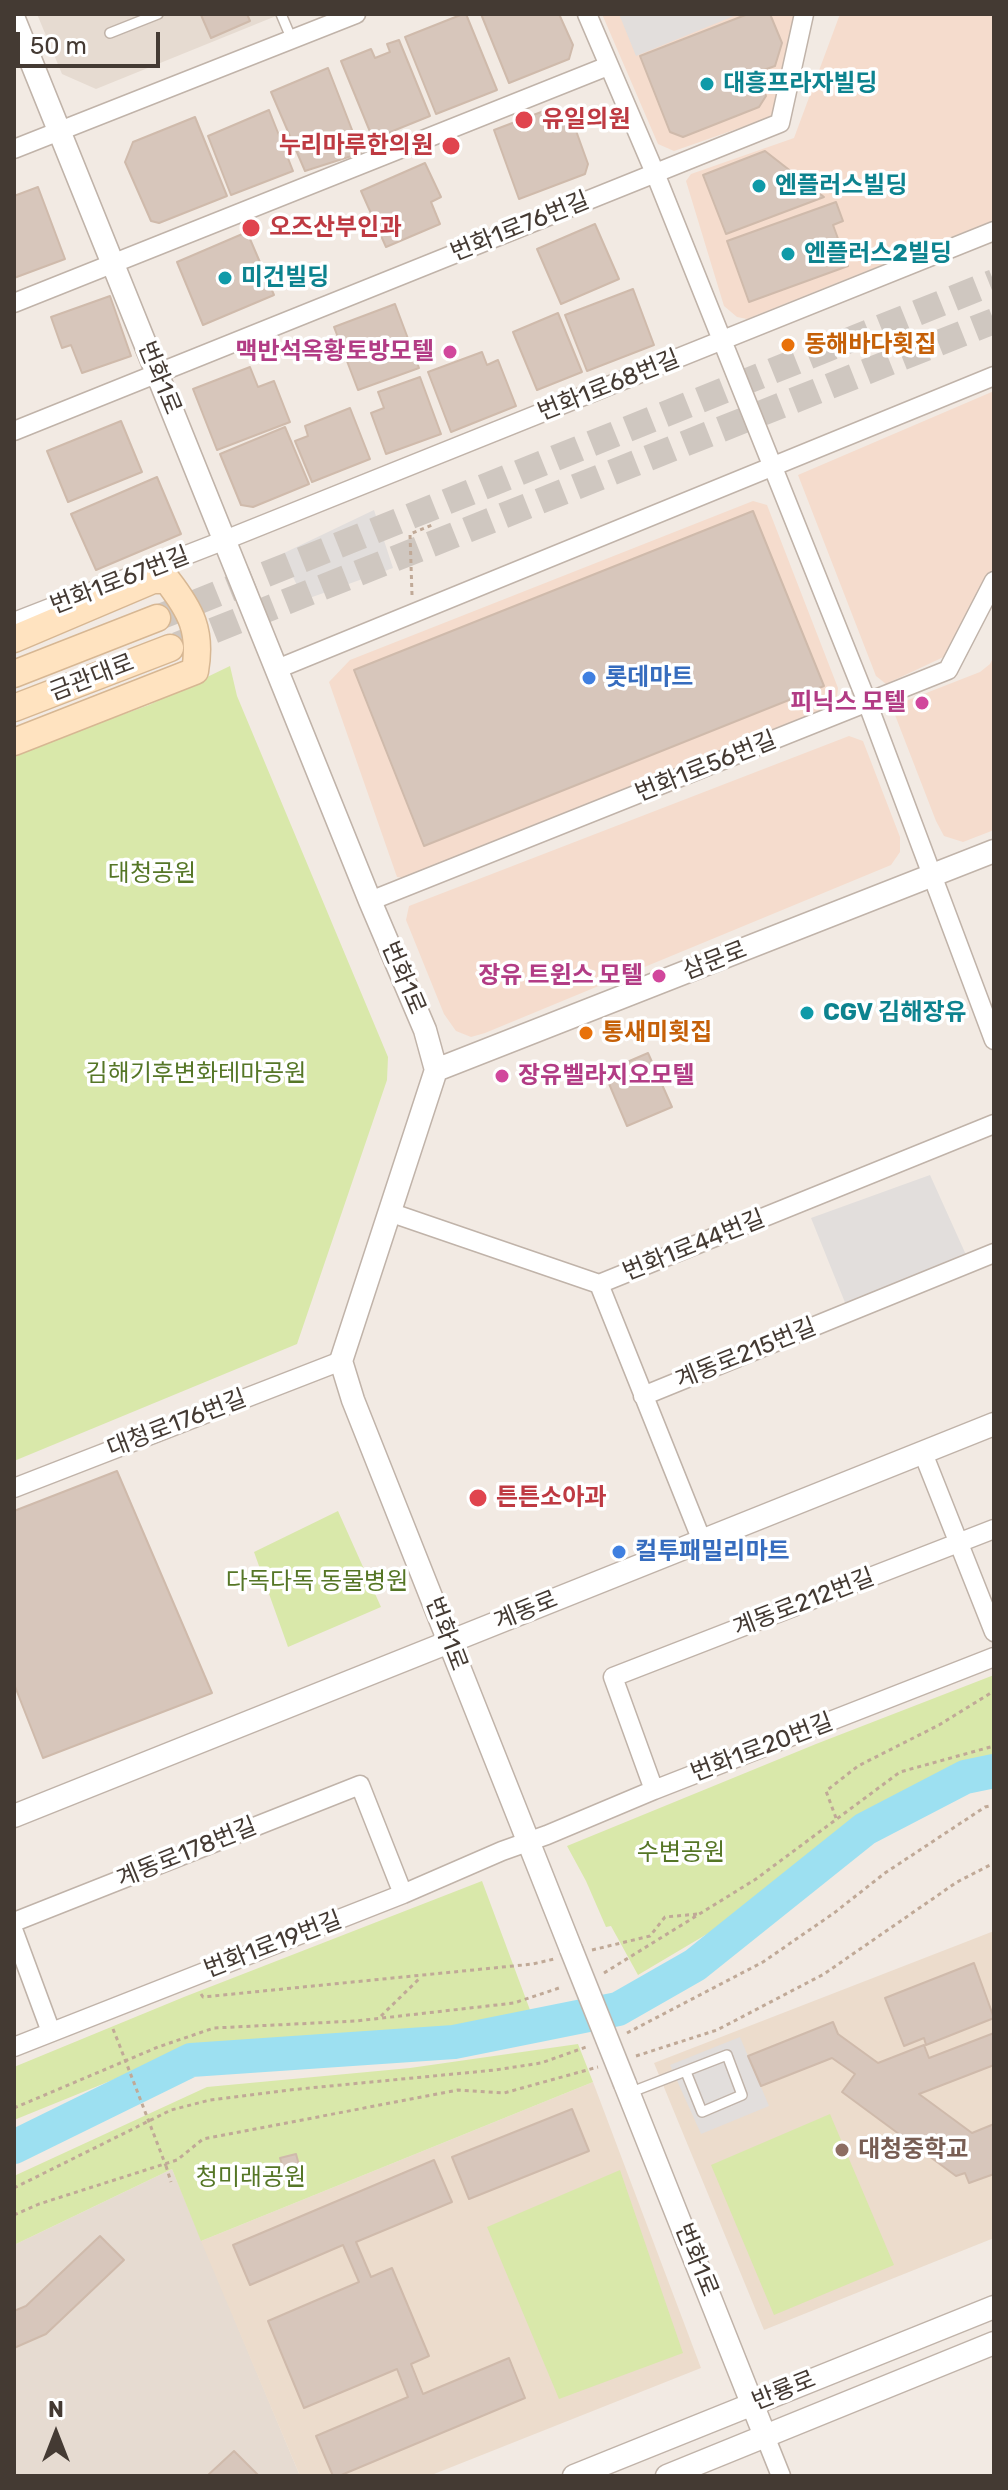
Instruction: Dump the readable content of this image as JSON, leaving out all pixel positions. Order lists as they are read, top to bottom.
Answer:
{
  "streets": {
    "main road": ["금관대로"],
    "street": [
      "번화1로76번길",
      "번화1로",
      "번화1로68번길",
      "번화1로67번길",
      "번화1로56번길",
      "삼문로",
      "번화1로44번길",
      "계동로215번길",
      "대청로176번길",
      "계동로212번길",
      "계동로",
      "번화1로20번길",
      "계동로178번길",
      "번화1로19번길",
      "반룡로"
    ]
  },
  "crossings": [
    ["번화1로76번길", "번화1로"],
    ["번화1로", "번화1로68번길"],
    ["번화1로", "번화1로67번길"],
    ["번화1로", "번화1로56번길"],
    ["번화1로", "삼문로"],
    ["번화1로", "대청로176번길"],
    ["번화1로", "계동로"],
    ["번화1로", "번화1로20번길"],
    ["번화1로", "번화1로19번길"],
    ["번화1로", "반룡로"],
    ["번화1로68번길", "번화1로67번길"],
    ["계동로212번길", "번화1로20번길"],
    ["번화1로20번길", "번화1로19번길"],
    ["계동로178번길", "번화1로19번길"]
  ],
  "parks": [
    "대청공원",
    "김해기후변화테마공원",
    "다독다독 동물병원",
    "수변공원",
    "청미래공원"
  ],
  "places": [
    "대흥프라자빌딩",
    "유일의원",
    "누리마루한의원",
    "엔플러스빌딩",
    "오즈산부인과",
    "엔플러스2빌딩",
    "미건빌딩",
    "동해바다횟집",
    "맥반석옥황토방모텔",
    "롯데마트",
    "피닉스 모텔",
    "장유 트윈스 모텔",
    "CGV 김해장유",
    "통새미횟집",
    "장유벨라지오모텔",
    "튼튼소아과",
    "컬투패밀리마트",
    "대청중학교"
  ],
  "scale_bar": "50 m",
  "north": "top"
}
